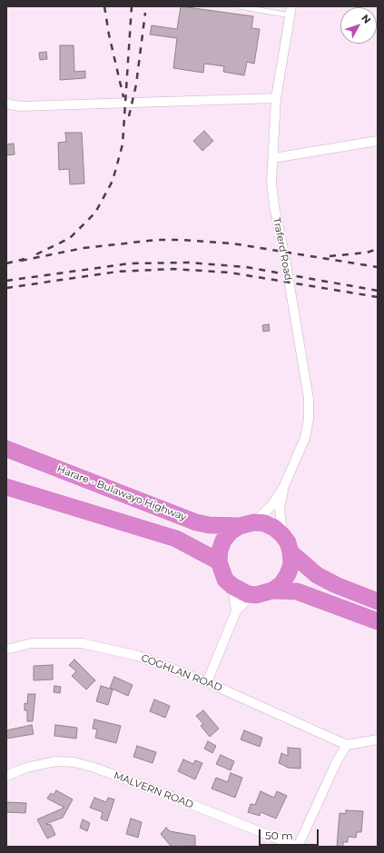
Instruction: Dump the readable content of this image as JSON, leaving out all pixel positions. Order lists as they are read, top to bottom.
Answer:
{
  "streets": {
    "highway": ["Harare - Bulawayo Highway"],
    "street": ["Traferd Road", "COGHLAN ROAD", "MALVERN ROAD"]
  },
  "crossings": [
    ["Traferd Road", "Harare - Bulawayo Highway"]
  ],
  "scale_bar": "50 m",
  "north": "top right"
}
